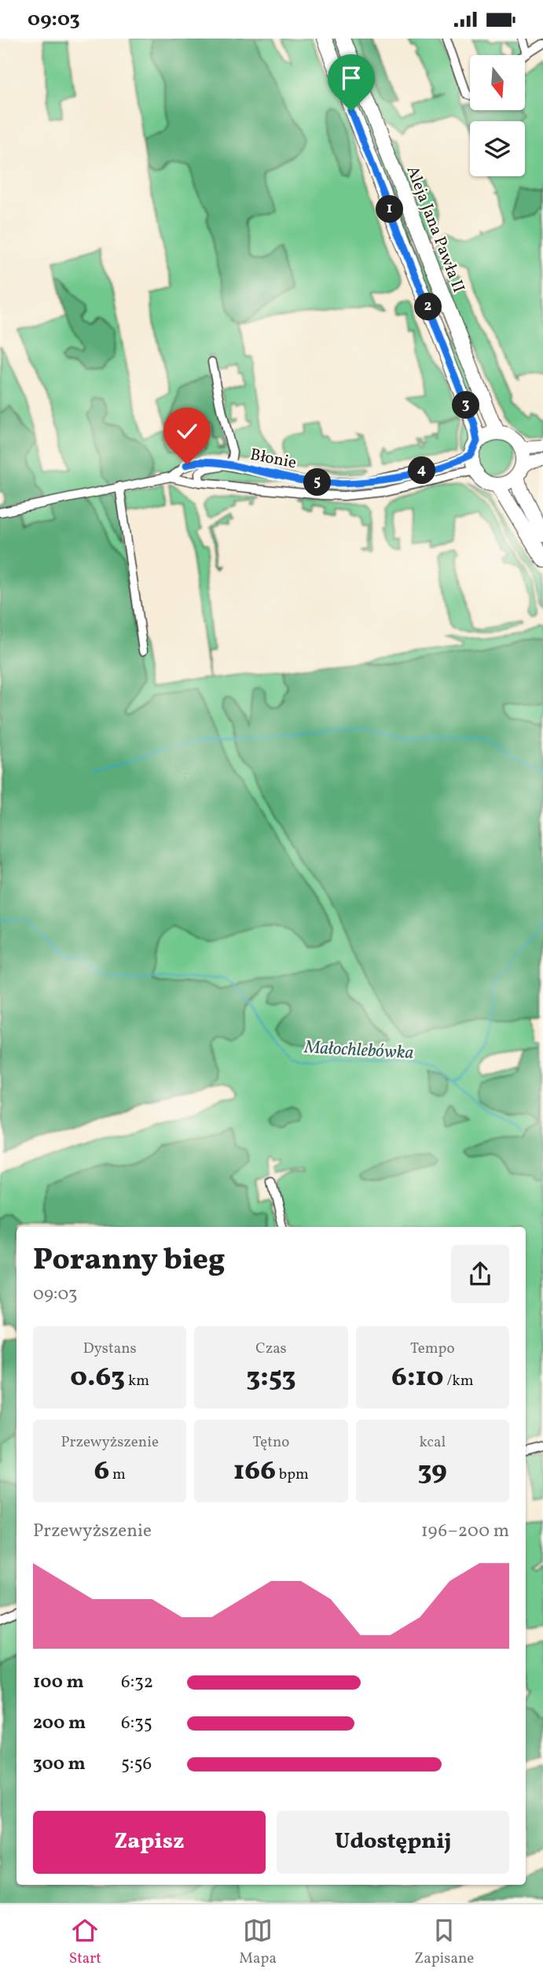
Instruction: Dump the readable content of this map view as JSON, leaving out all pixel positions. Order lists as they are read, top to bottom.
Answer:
{
  "streets": {
    "main road": ["Aleja Jana Pawła II"],
    "street": ["Błonie"]
  },
  "crossings": [
    ["Aleja Jana Pawła II", "Błonie"]
  ],
  "water": ["Małochlebówka"],
  "north": "bottom",
  "page": {
    "status": "09:03",
    "pins": [
      "1",
      "2",
      "3",
      "4",
      "5"
    ],
    "heading": ["Poranny bieg", "09:03"],
    "stats": [
      ["Dystans", "0.63 km"],
      ["Czas", "3:53"],
      ["Tempo", "6:10 /km"],
      ["Przewyższenie", "6 m"],
      ["Tętno", "166 bpm"],
      ["kcal", "39"]
    ],
    "chart": ["Przewyższenie", "196–200 m"],
    "list": [
      {
        "name": "100 m",
        "note": "6:32"
      },
      {
        "name": "200 m",
        "note": "6:35"
      },
      {
        "name": "300 m",
        "note": "5:56"
      }
    ],
    "buttons": ["Zapisz", "Udostępnij"],
    "tabs": ["Start", "Mapa", "Zapisane"]
  }
}
